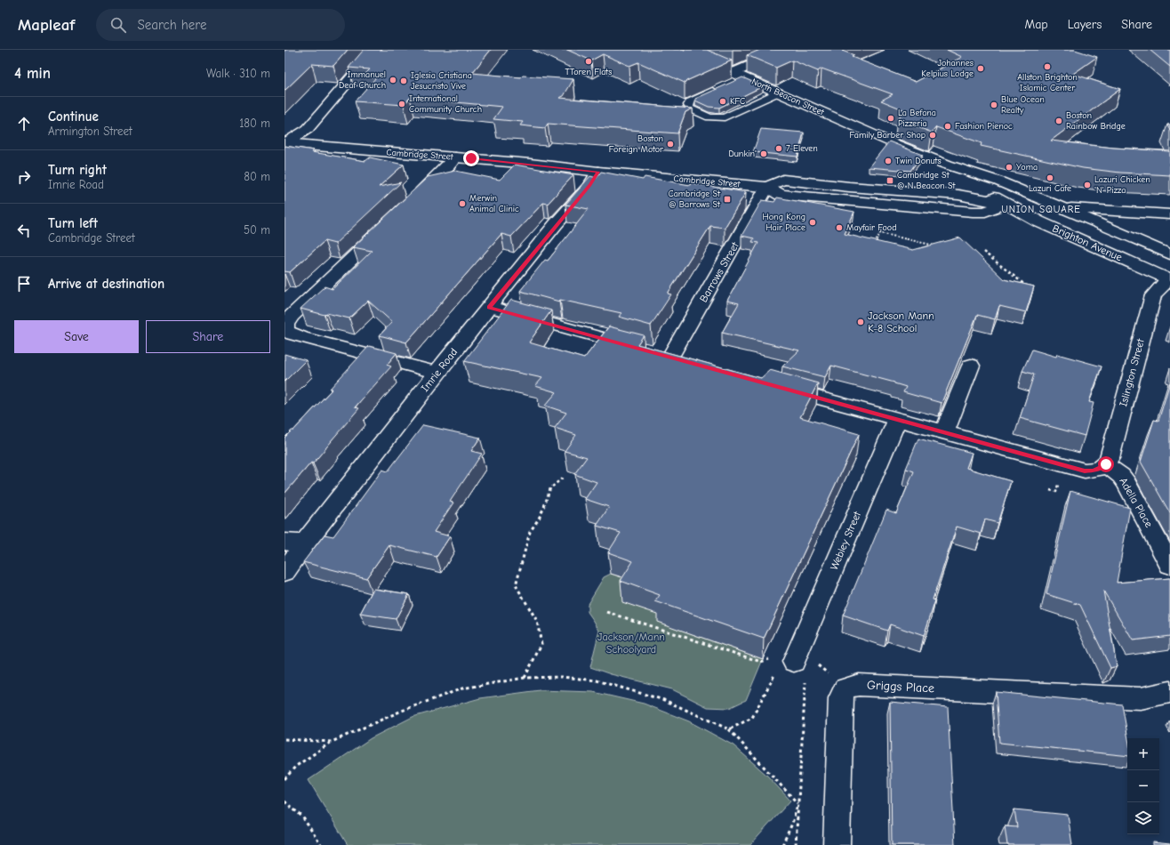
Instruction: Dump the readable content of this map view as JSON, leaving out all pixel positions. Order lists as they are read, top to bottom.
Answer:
{
  "streets": {
    "street": [
      "North Beacon Street",
      "Cambridge Street",
      "Brighton Avenue",
      "Barrows Street",
      "Imrie Road",
      "Islington Street",
      "Adella Place",
      "Webley Street",
      "Griggs Place"
    ]
  },
  "crossings": [
    ["North Beacon Street", "Cambridge Street"],
    ["North Beacon Street", "Brighton Avenue"],
    ["Cambridge Street", "Brighton Avenue"],
    ["Cambridge Street", "Barrows Street"],
    ["Cambridge Street", "Imrie Road"],
    ["Brighton Avenue", "Islington Street"],
    ["Barrows Street", "Imrie Road"],
    ["Islington Street", "Adella Place"]
  ],
  "districts": ["UNION SQUARE"],
  "parks": ["Jackson/Mann Schoolyard"],
  "places": {
    "other": [
      "TToren Flats",
      "Allston Brighton Islamic Center",
      "Johannes Kelpius Lodge",
      "Immanuel Deaf Church",
      "Iglesia Cristiana Jesucristo Vive",
      "KFC",
      "International Community Church",
      "Blue Ocean Realty",
      "La Befana Pizzeria",
      "Boston Rainbow Bridge",
      "Fashion Pienoc",
      "Family Barber Shop",
      "Boston Foreign Motor",
      "7-Eleven",
      "Dunkin'",
      "Twin Donuts",
      "Yoma",
      "Lazuri Cafe",
      "Lazuri Chicken 'N' Pizza",
      "Merwin Animal Clinic",
      "Hong Kong Hair Place",
      "Mayfair Food",
      "Jackson Mann K-8 School"
    ],
    "transit": ["Cambridge St @ N Beacon St", "Cambridge St @ Barrows St"]
  },
  "page": {
    "header": "Mapleaf",
    "search": "Search here",
    "nav": ["Map", "Layers", "Share"],
    "heading": ["4 min", "Walk · 310 m"],
    "list": [
      ["Continue", "Armington Street", "180 m"],
      ["Turn right", "Imrie Road", "80 m"],
      ["Turn left", "Cambridge Street", "50 m"],
      "Arrive at destination"
    ],
    "buttons": ["Save", "Share"],
    "map_buttons": ["+", "−"]
  }
}
